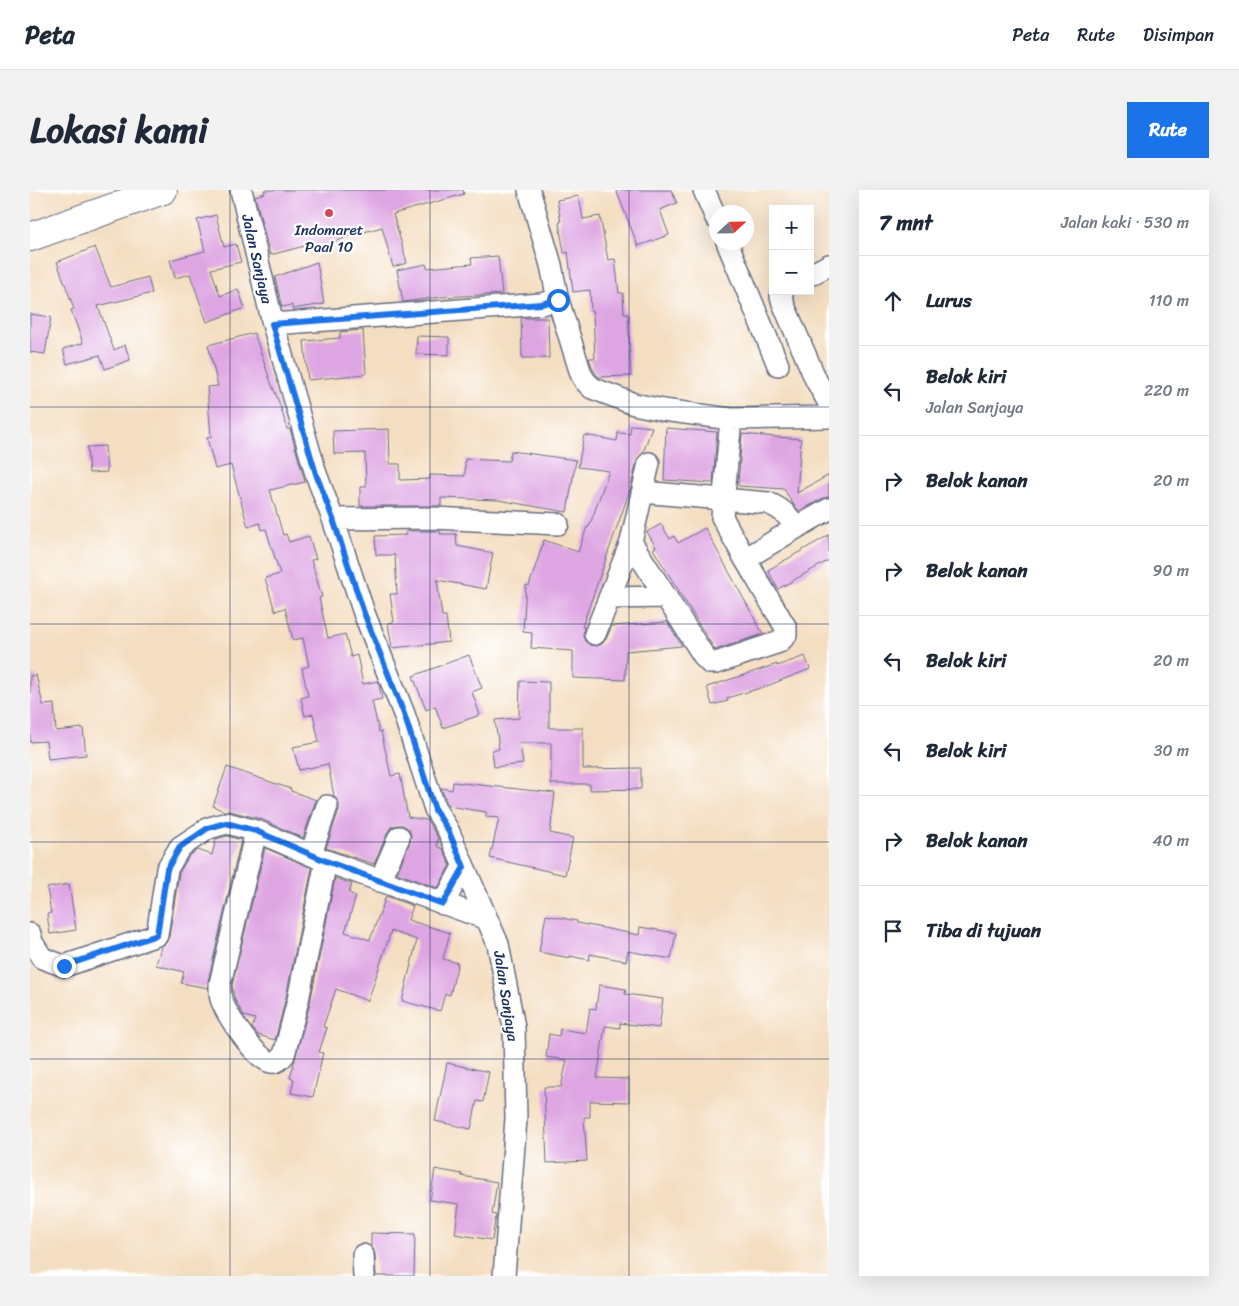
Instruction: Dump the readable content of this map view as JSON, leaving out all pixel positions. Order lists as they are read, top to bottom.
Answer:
{
  "streets": {
    "street": ["Jalan Sanjaya"]
  },
  "places": ["Indomaret Paal 10"],
  "north": "right",
  "page": {
    "header": "Peta",
    "nav": ["Peta", "Rute", "Disimpan"],
    "title": "Lokasi kami",
    "buttons": "Rute",
    "heading": ["7 mnt", "Jalan kaki · 530 m"],
    "map_buttons": ["+", "−"],
    "list": [
      ["Lurus", "110 m"],
      ["Belok kiri", "Jalan Sanjaya", "220 m"],
      ["Belok kanan", "20 m"],
      ["Belok kanan", "90 m"],
      ["Belok kiri", "20 m"],
      ["Belok kiri", "30 m"],
      ["Belok kanan", "40 m"],
      "Tiba di tujuan"
    ]
  }
}
